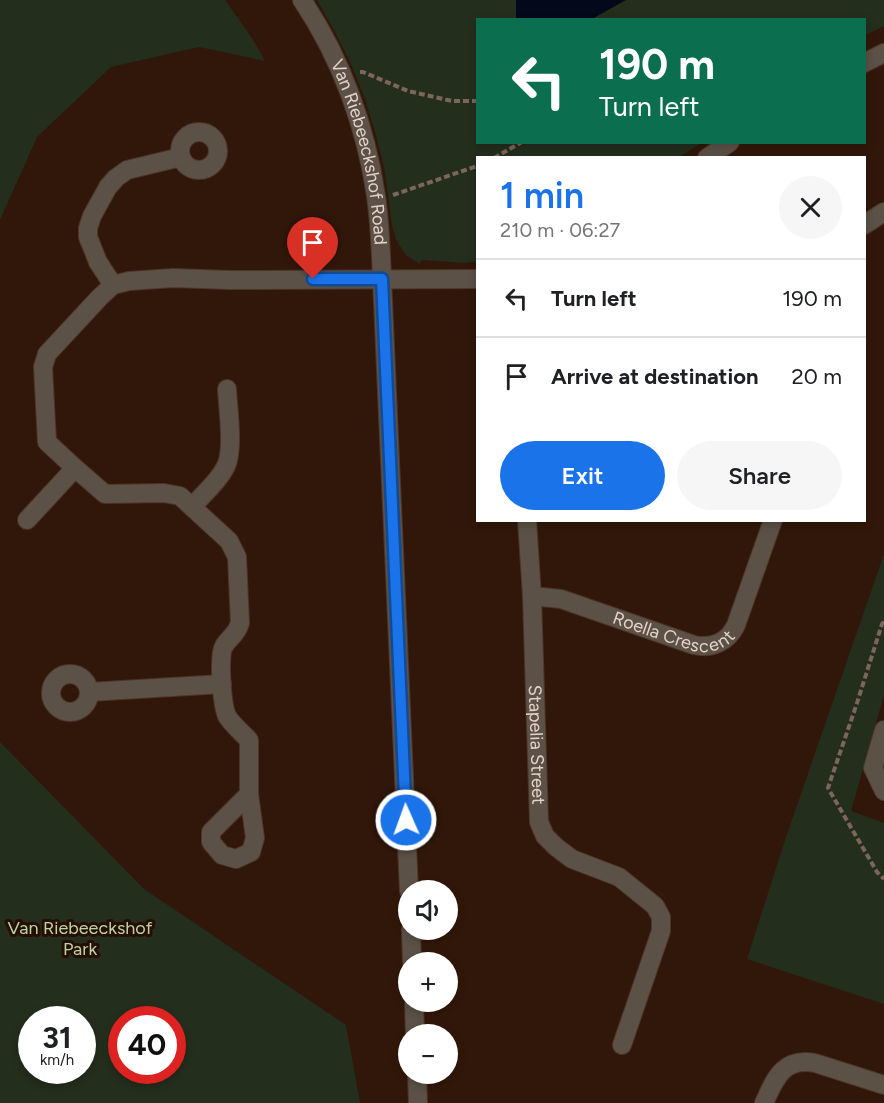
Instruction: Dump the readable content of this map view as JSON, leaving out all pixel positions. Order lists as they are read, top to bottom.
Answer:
{
  "streets": {
    "street": ["Van Riebeeckshof Road", "Roella Crescent", "Stapelia Street"]
  },
  "crossings": [
    ["Roella Crescent", "Stapelia Street"]
  ],
  "parks": ["Van Riebeeckshof Park"],
  "page": {
    "turn": ["190 m", "Turn left"],
    "heading": ["1 min", "210 m · 06:27"],
    "list": [
      {
        "name": "Turn left",
        "value": "190 m"
      },
      {
        "name": "Arrive at destination",
        "value": "20 m"
      }
    ],
    "buttons": ["Exit", "Share"],
    "map_buttons": ["+", "−"],
    "speed": "31 km/h",
    "limit": "40"
  }
}
